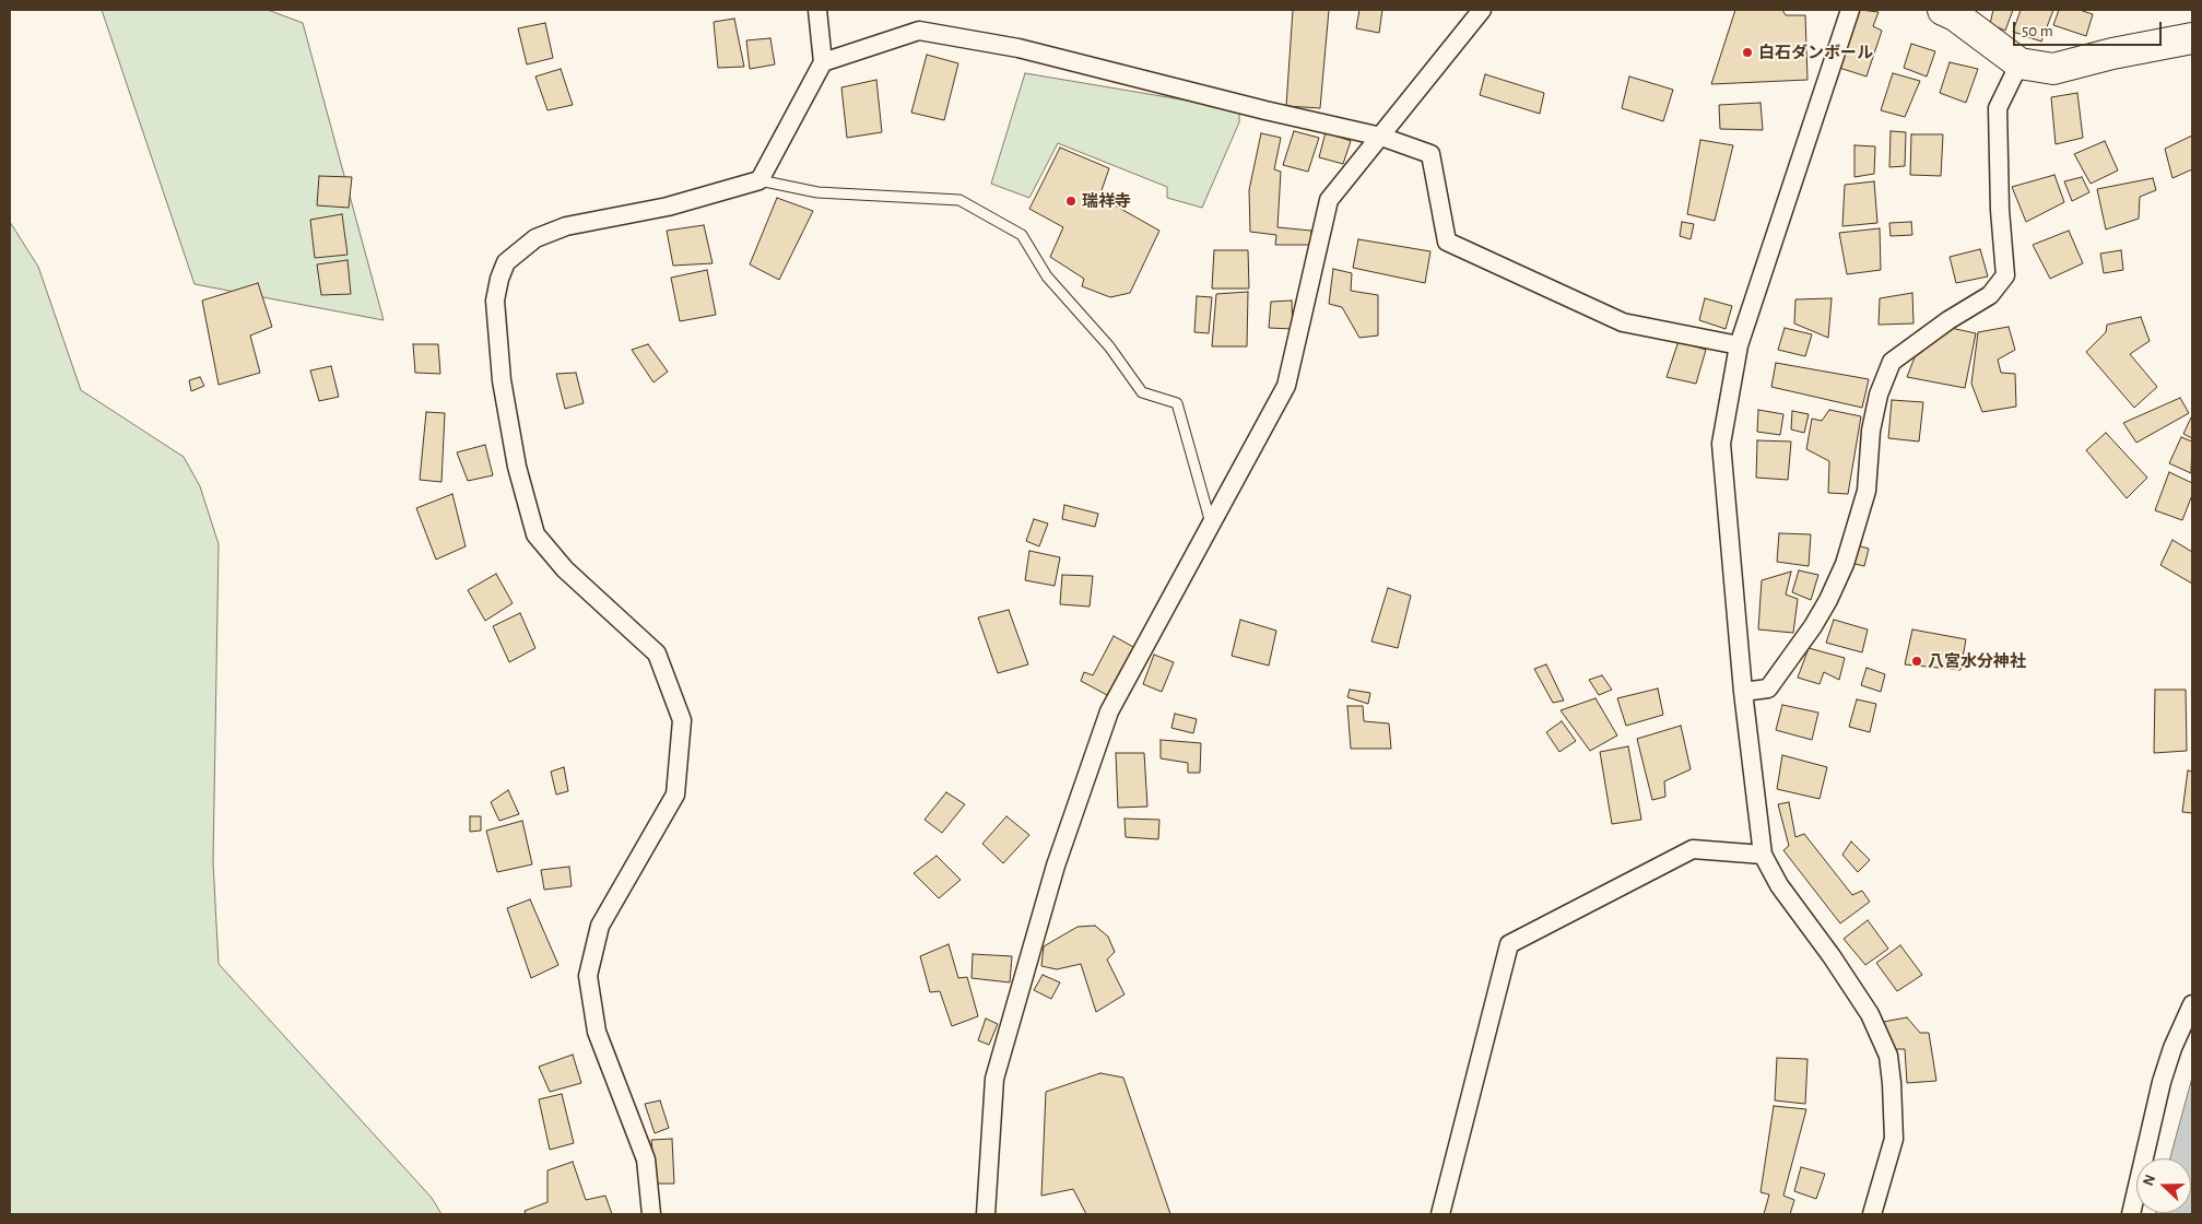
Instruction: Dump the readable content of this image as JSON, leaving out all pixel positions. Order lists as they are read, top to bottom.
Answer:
{
  "places": ["白石ダンボール", "瑞祥寺", "八宮水分神社"],
  "scale_bar": "50 m",
  "north": "left"
}
